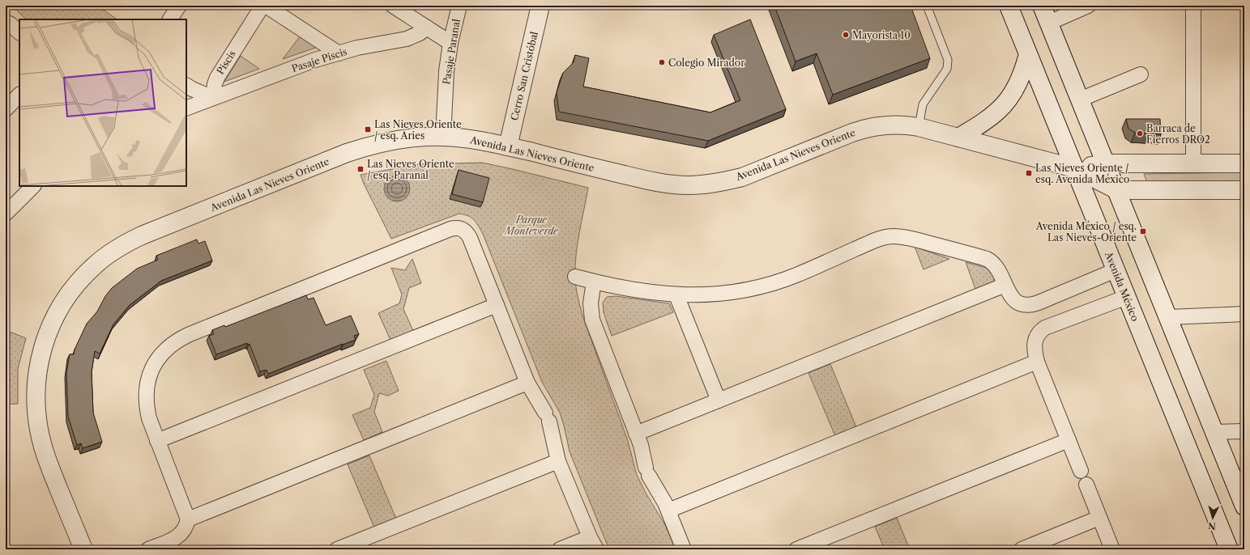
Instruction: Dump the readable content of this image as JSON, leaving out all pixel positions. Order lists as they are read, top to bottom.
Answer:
{
  "streets": {
    "street": [
      "Pasaje Paranal",
      "Pasaje Piscis",
      "Piscis",
      "Cerro San Cristóbal",
      "Avenida Las Nieves Oriente",
      "Avenida México"
    ]
  },
  "crossings": [
    ["Pasaje Paranal", "Avenida Las Nieves Oriente"],
    ["Pasaje Piscis", "Piscis"],
    ["Cerro San Cristóbal", "Avenida Las Nieves Oriente"],
    ["Avenida Las Nieves Oriente", "Avenida México"]
  ],
  "parks": ["Parque Monteverde"],
  "places": {
    "other": ["Mayorista 10", "Colegio Mirador", "Barraca de Fierros DRO2"],
    "transit": [
      "Las Nieves Oriente / esq. Aries",
      "Las Nieves Oriente / esq. Paranal",
      "Las Nieves Oriente / esq. Avenida México",
      "Avenida México / esq. Las Nieves-Oriente"
    ]
  },
  "north": "bottom"
}
